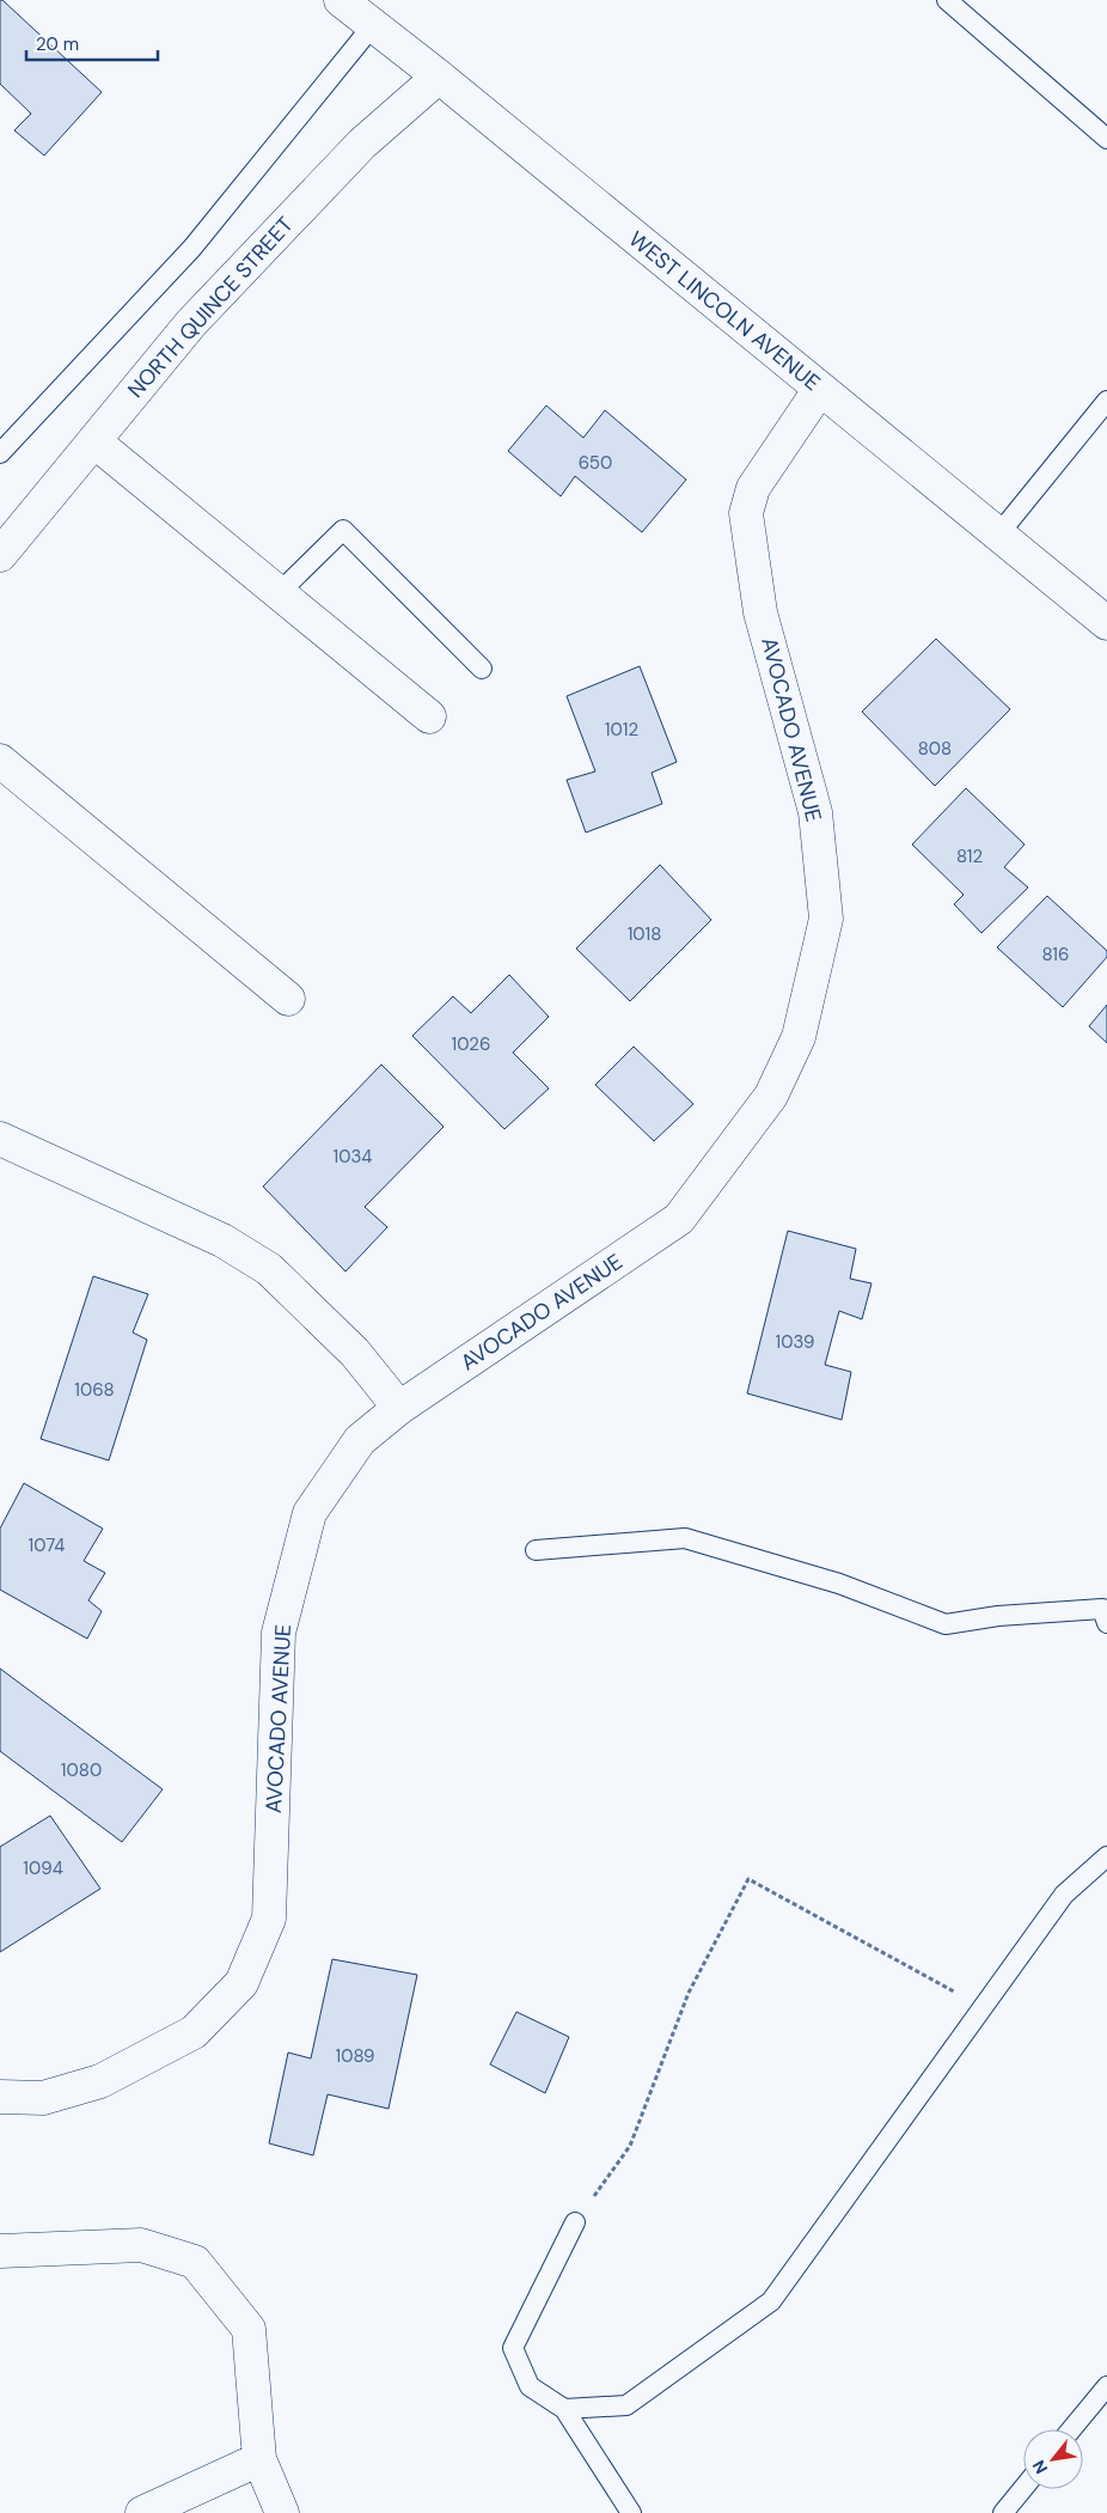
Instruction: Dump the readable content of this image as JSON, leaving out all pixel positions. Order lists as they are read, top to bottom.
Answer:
{
  "streets": {
    "street": ["NORTH QUINCE STREET", "WEST LINCOLN AVENUE", "AVOCADO AVENUE"]
  },
  "crossings": [
    ["NORTH QUINCE STREET", "WEST LINCOLN AVENUE"],
    ["WEST LINCOLN AVENUE", "AVOCADO AVENUE"]
  ],
  "house_numbers": [
    "650",
    "1012",
    "808",
    "812",
    "1018",
    "816",
    "1026",
    "1034",
    "1039",
    "1068",
    "1074",
    "1080",
    "1094",
    "1089"
  ],
  "scale_bar": "20 m",
  "north": "bottom left"
}
